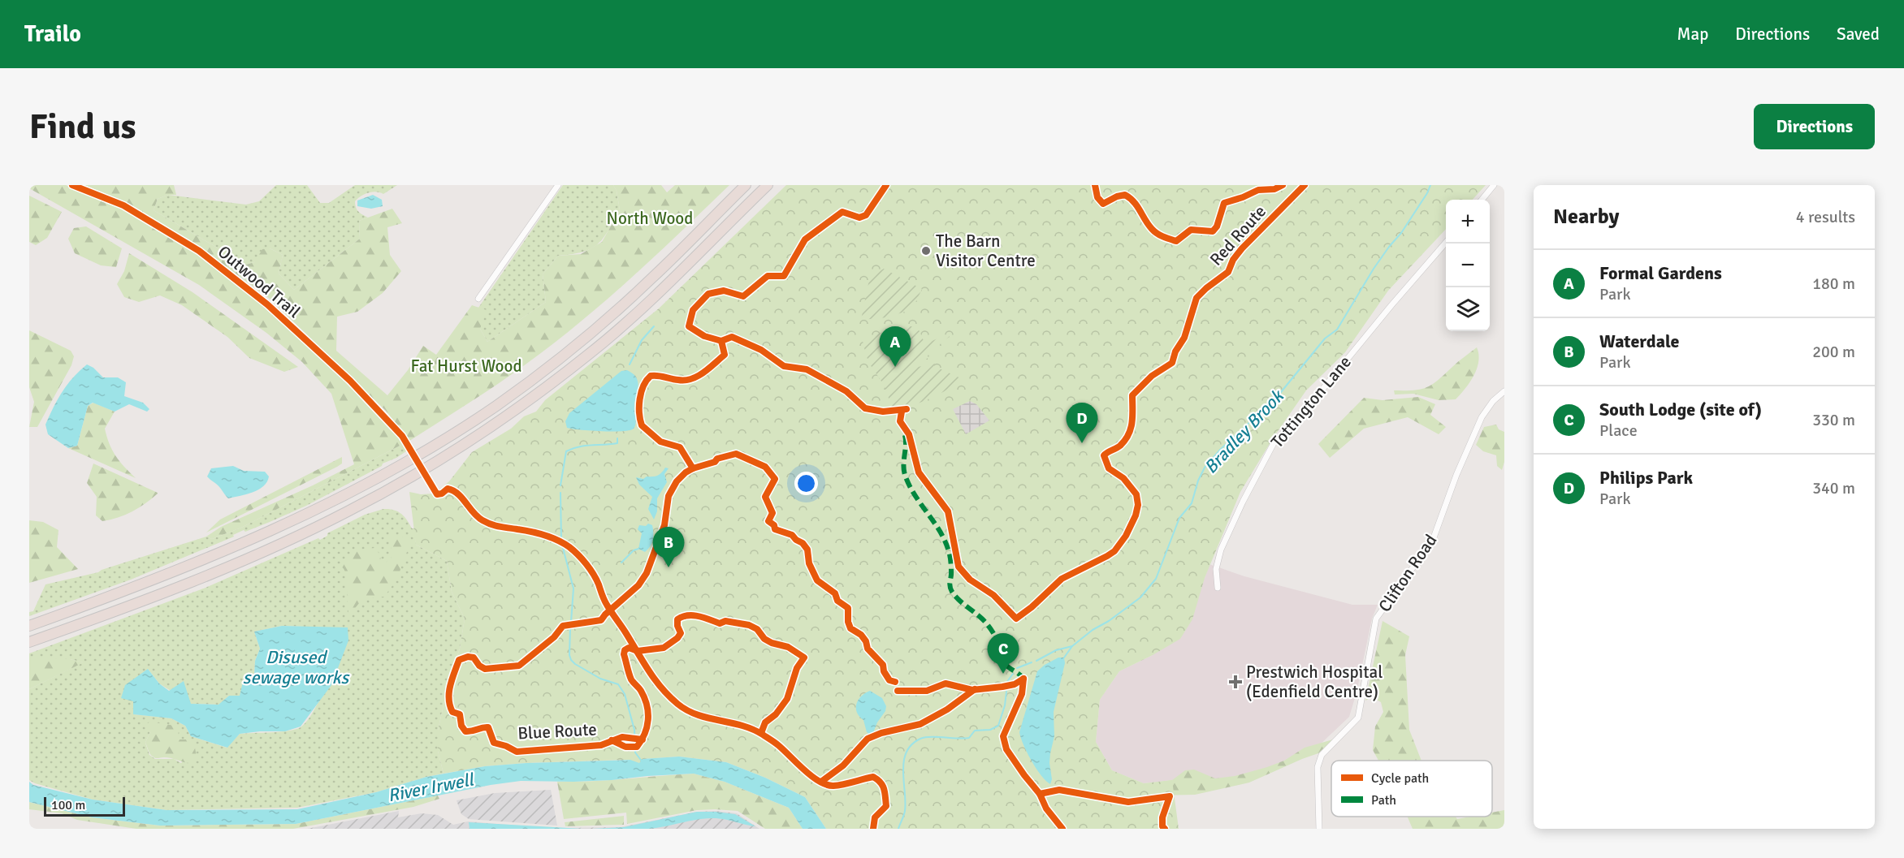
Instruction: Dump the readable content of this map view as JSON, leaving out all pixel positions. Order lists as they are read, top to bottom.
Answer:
{
  "streets": {
    "street": ["Tottington Lane", "Clifton Road"],
    "cycle path": ["Red Route", "Outwood Trail", "Blue Route"]
  },
  "water": ["Bradley Brook", "Disused sewage works", "River Irwell"],
  "parks": ["North Wood", "Fat Hurst Wood"],
  "places": {
    "other": ["The Barn Visitor Centre"],
    "health": ["Prestwich Hospital (Edenfield Centre)"]
  },
  "legend": ["Cycle path", "Path"],
  "scale_bar": "100 m",
  "page": {
    "header": "Trailo",
    "nav": ["Map", "Directions", "Saved"],
    "buttons": "Directions",
    "title": "Find us",
    "heading": ["Nearby", "4 results"],
    "map_buttons": ["+", "−"],
    "list": [
      {
        "mark": "A",
        "name": "Formal Gardens",
        "note": "Park",
        "value": "180 m"
      },
      {
        "mark": "B",
        "name": "Waterdale",
        "note": "Park",
        "value": "200 m"
      },
      {
        "mark": "C",
        "name": "South Lodge (site of)",
        "note": "Place",
        "value": "330 m"
      },
      {
        "mark": "D",
        "name": "Philips Park",
        "note": "Park",
        "value": "340 m"
      }
    ],
    "pins": [
      "A",
      "D",
      "B",
      "C"
    ],
    "scale": "100 m"
  }
}
